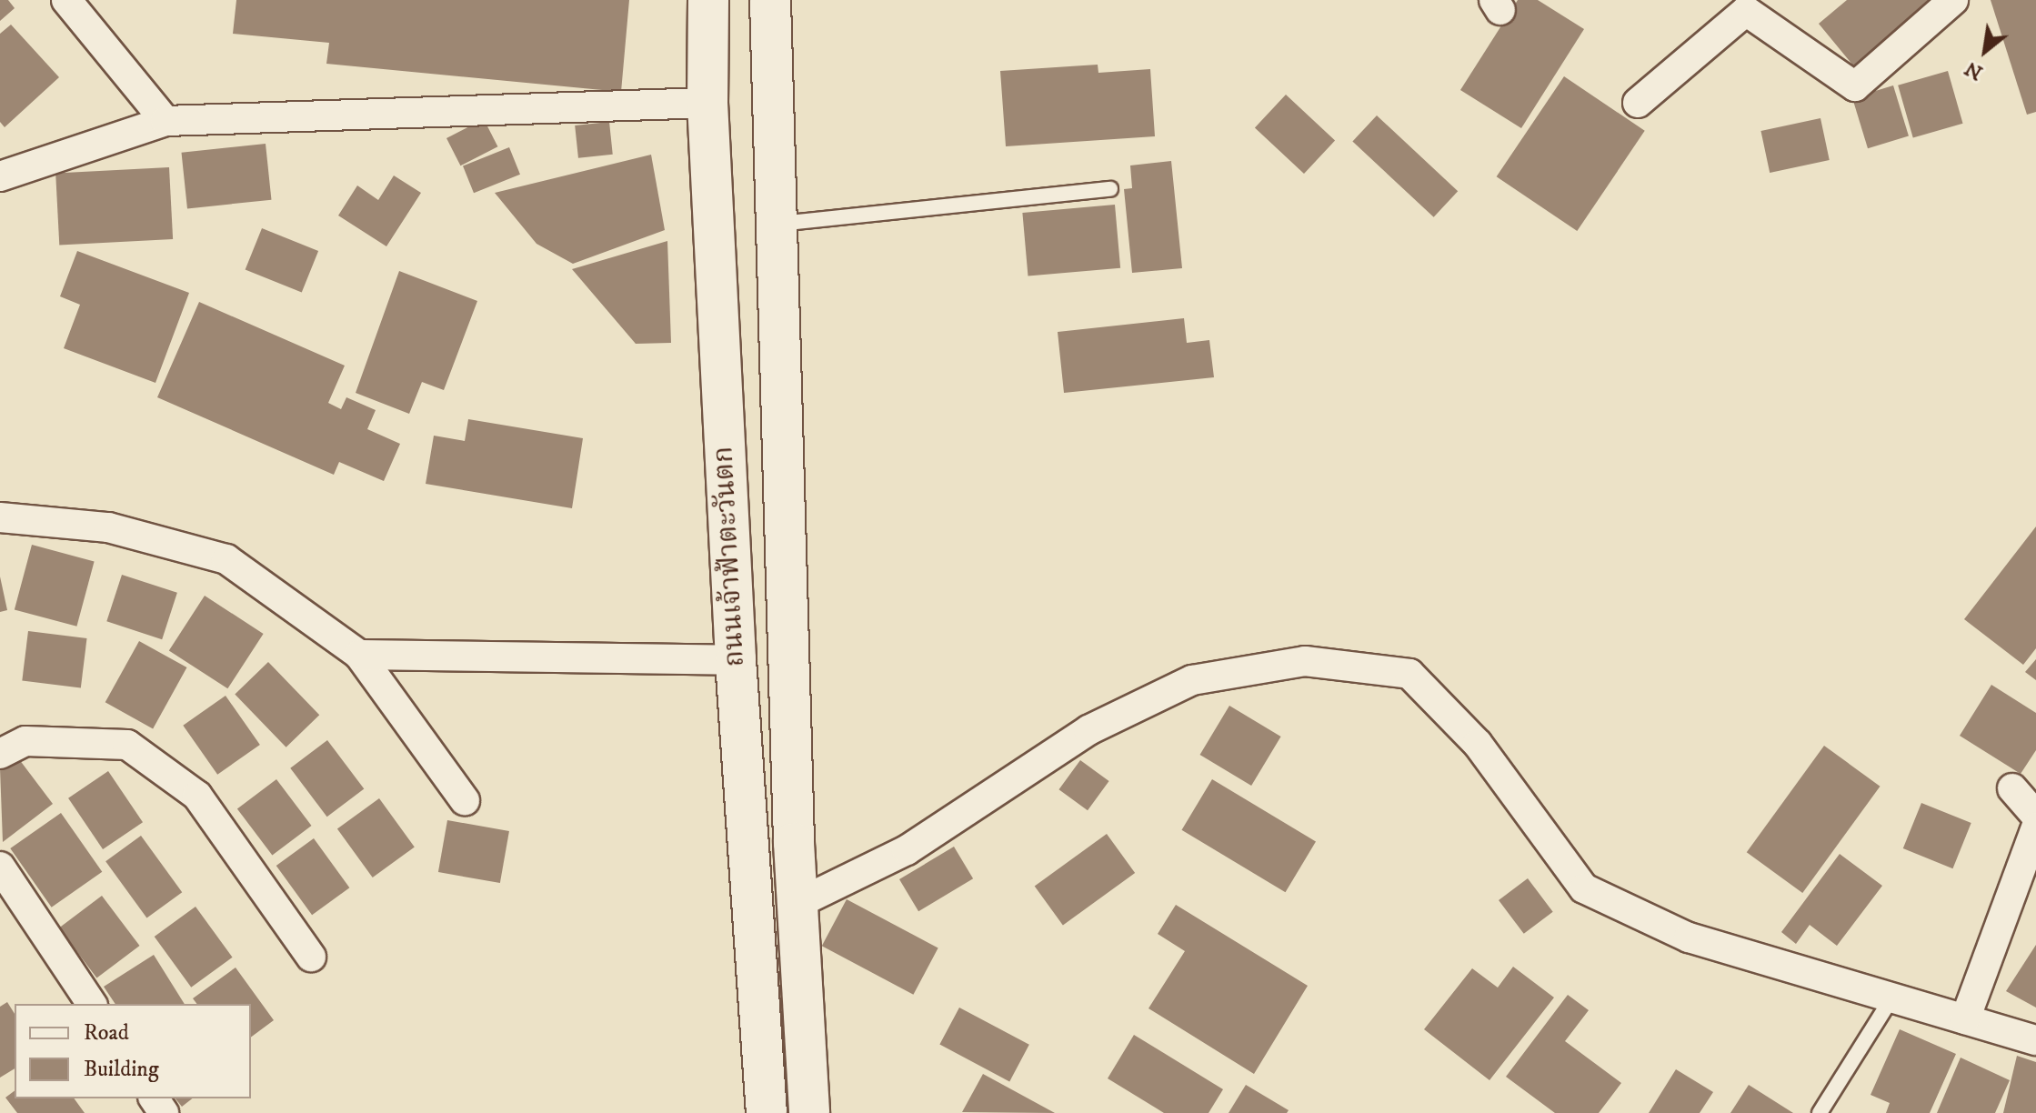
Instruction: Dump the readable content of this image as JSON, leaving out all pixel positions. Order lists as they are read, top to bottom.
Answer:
{
  "streets": {
    "main road": ["ถนนเจ้าฟ้าตะวันตก"]
  },
  "legend": ["Road", "Building"],
  "north": "bottom left"
}
